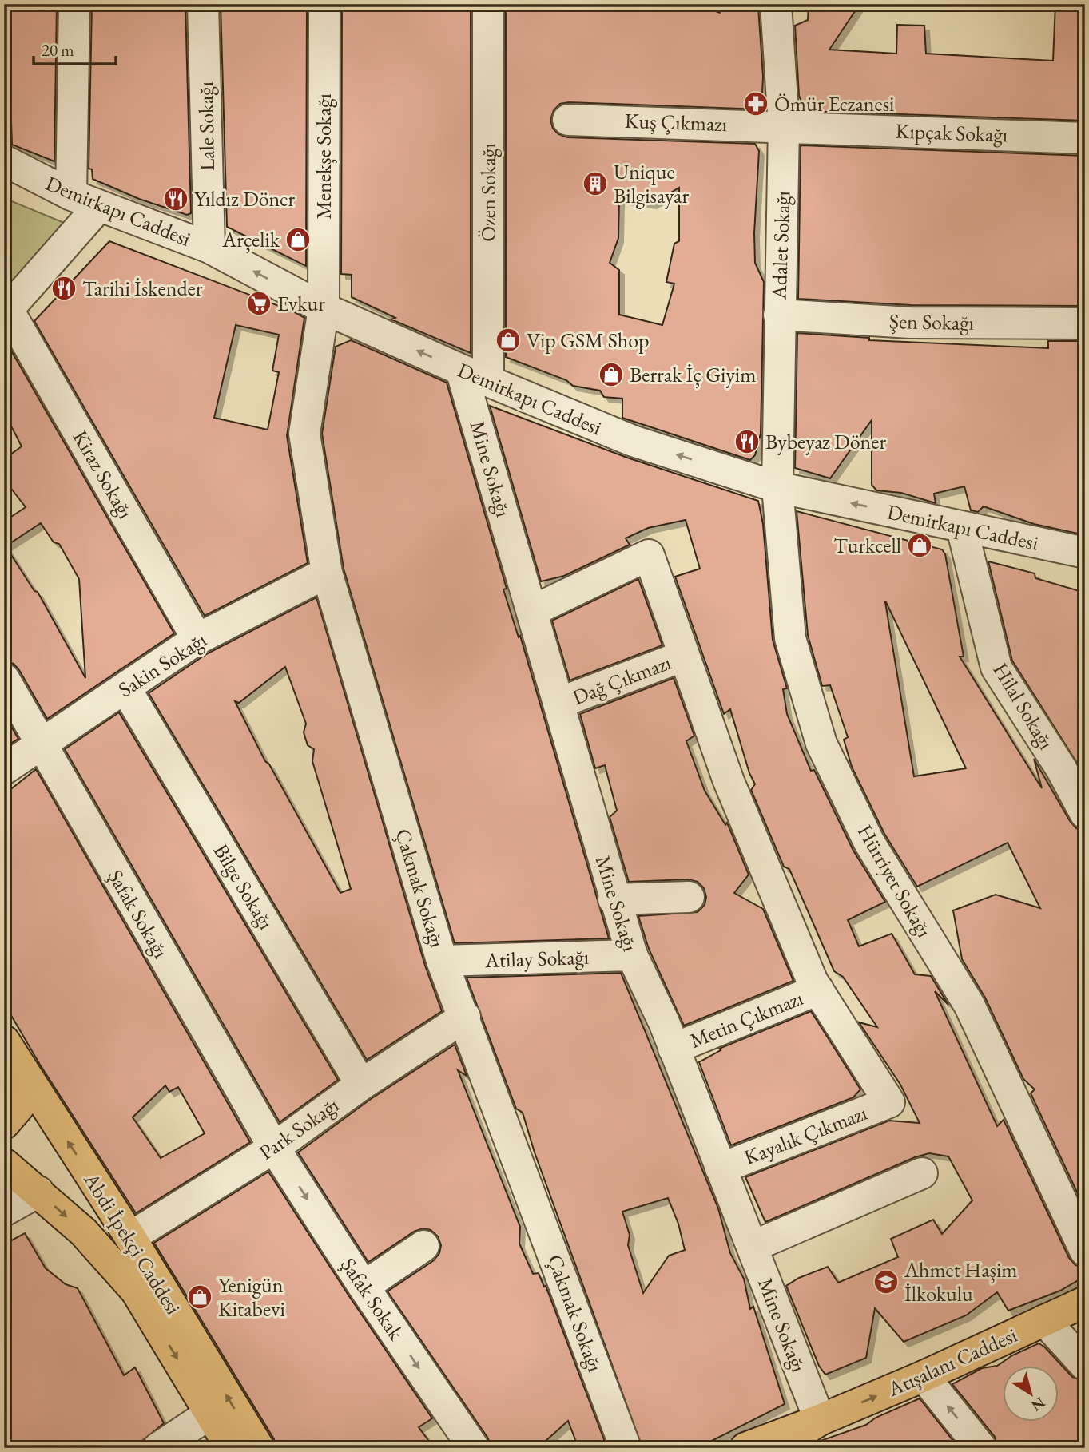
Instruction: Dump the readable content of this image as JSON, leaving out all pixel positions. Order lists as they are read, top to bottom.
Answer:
{
  "streets": {
    "main road": ["Abdi İpekçi Caddesi", "Atışalanı Caddesi"],
    "street": [
      "Kuş Çıkmazı",
      "Lale Sokağı",
      "Kıpçak Sokağı",
      "Menekşe Sokağı",
      "Özen Sokağı",
      "Demirkapı Caddesi",
      "Adalet Sokağı",
      "Şen Sokağı",
      "Mine Sokağı",
      "Kiraz Sokağı",
      "Sakin Sokağı",
      "Dağ Çıkmazı",
      "Hilal Sokağı",
      "Hürriyet Sokağı",
      "Bilge Sokağı",
      "Çakmak Sokağı",
      "Şafak Sokağı",
      "Atilay Sokağı",
      "Metin Çıkmazı",
      "Park Sokağı",
      "Kayalık Çıkmazı",
      "Şafak Sokak"
    ]
  },
  "crossings": [
    ["Kuş Çıkmazı", "Kıpçak Sokağı"],
    ["Kuş Çıkmazı", "Adalet Sokağı"],
    ["Lale Sokağı", "Demirkapı Caddesi"],
    ["Kıpçak Sokağı", "Adalet Sokağı"],
    ["Menekşe Sokağı", "Demirkapı Caddesi"],
    ["Menekşe Sokağı", "Çakmak Sokağı"],
    ["Özen Sokağı", "Demirkapı Caddesi"],
    ["Özen Sokağı", "Mine Sokağı"],
    ["Demirkapı Caddesi", "Adalet Sokağı"],
    ["Demirkapı Caddesi", "Mine Sokağı"],
    ["Demirkapı Caddesi", "Hilal Sokağı"],
    ["Demirkapı Caddesi", "Hürriyet Sokağı"],
    ["Demirkapı Caddesi", "Çakmak Sokağı"],
    ["Adalet Sokağı", "Şen Sokağı"],
    ["Adalet Sokağı", "Hürriyet Sokağı"],
    ["Mine Sokağı", "Dağ Çıkmazı"],
    ["Mine Sokağı", "Atilay Sokağı"],
    ["Mine Sokağı", "Metin Çıkmazı"],
    ["Mine Sokağı", "Kayalık Çıkmazı"],
    ["Mine Sokağı", "Atışalanı Caddesi"],
    ["Kiraz Sokağı", "Sakin Sokağı"],
    ["Sakin Sokağı", "Bilge Sokağı"],
    ["Sakin Sokağı", "Çakmak Sokağı"],
    ["Sakin Sokağı", "Şafak Sokağı"],
    ["Bilge Sokağı", "Park Sokağı"],
    ["Çakmak Sokağı", "Atilay Sokağı"],
    ["Çakmak Sokağı", "Park Sokağı"],
    ["Şafak Sokağı", "Park Sokağı"],
    ["Şafak Sokağı", "Şafak Sokak"],
    ["Metin Çıkmazı", "Kayalık Çıkmazı"],
    ["Park Sokağı", "Abdi İpekçi Caddesi"],
    ["Park Sokağı", "Şafak Sokak"]
  ],
  "one_way": ["Demirkapı Caddesi", "Şafak Sokak", "Atışalanı Caddesi"],
  "places": {
    "pharmacy": ["Ömür Eczanesi"],
    "building": ["Unique Bilgisayar"],
    "restaurant": ["Yıldız Döner", "Tarihi İskender", "Bybeyaz Döner"],
    "shop": [
      "Arçelik",
      "Vip GSM Shop",
      "Berrak İç Giyim",
      "Turkcell",
      "Yenigün Kitabevi"
    ],
    "supermarket": ["Evkur"],
    "school or university": ["Ahmet Haşim İlkokulu"]
  },
  "scale_bar": "20 m",
  "north": "bottom right"
}
